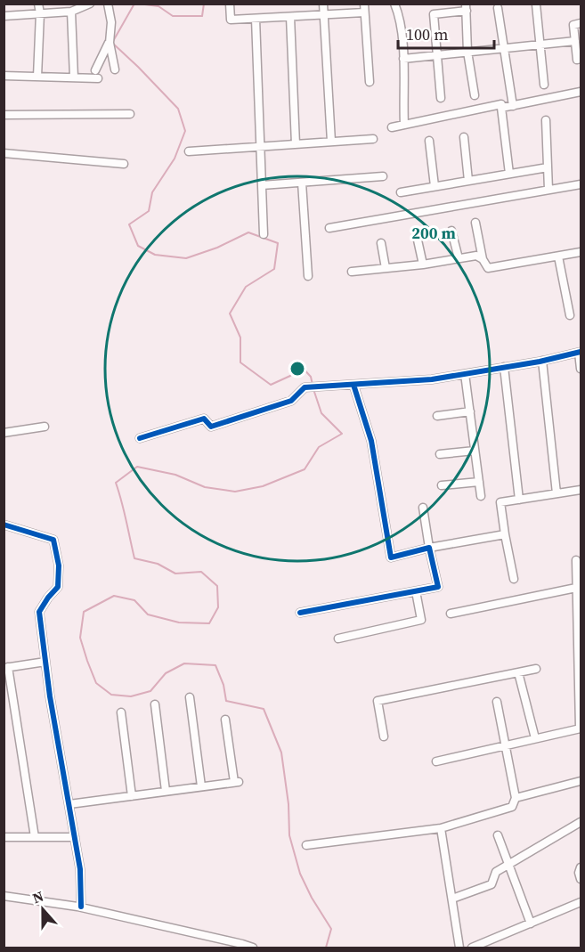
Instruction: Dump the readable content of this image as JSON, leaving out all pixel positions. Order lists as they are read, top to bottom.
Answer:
{
  "scale_bar": "100 m",
  "north": "top",
  "rings": ["200 m"]
}
